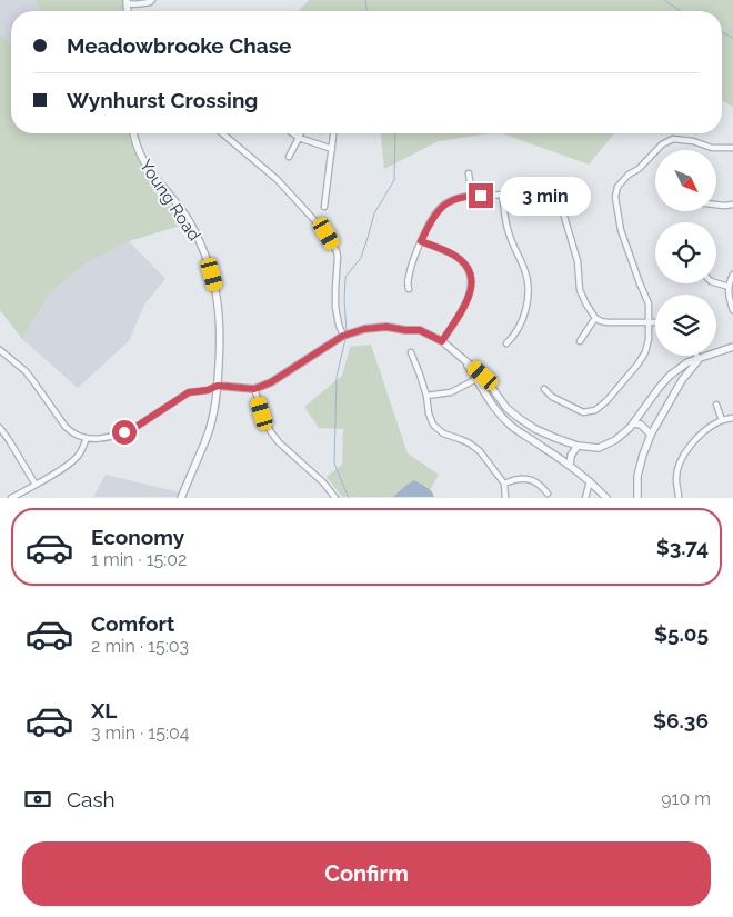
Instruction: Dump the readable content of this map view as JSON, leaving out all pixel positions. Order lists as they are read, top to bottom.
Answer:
{
  "streets": {
    "street": ["Young Road"]
  },
  "north": "bottom right",
  "page": {
    "banner": ["Meadowbrooke Chase", "Wynhurst Crossing"],
    "bubble": "3 min",
    "list": [
      {
        "name": "Economy",
        "note": "1 min · 15:02",
        "value": "$3.74"
      },
      {
        "name": "Comfort",
        "note": "2 min · 15:03",
        "value": "$5.05"
      },
      {
        "name": "XL",
        "note": "3 min · 15:04",
        "value": "$6.36"
      }
    ],
    "pay": ["Cash", "910 m"],
    "buttons": "Confirm"
  }
}
